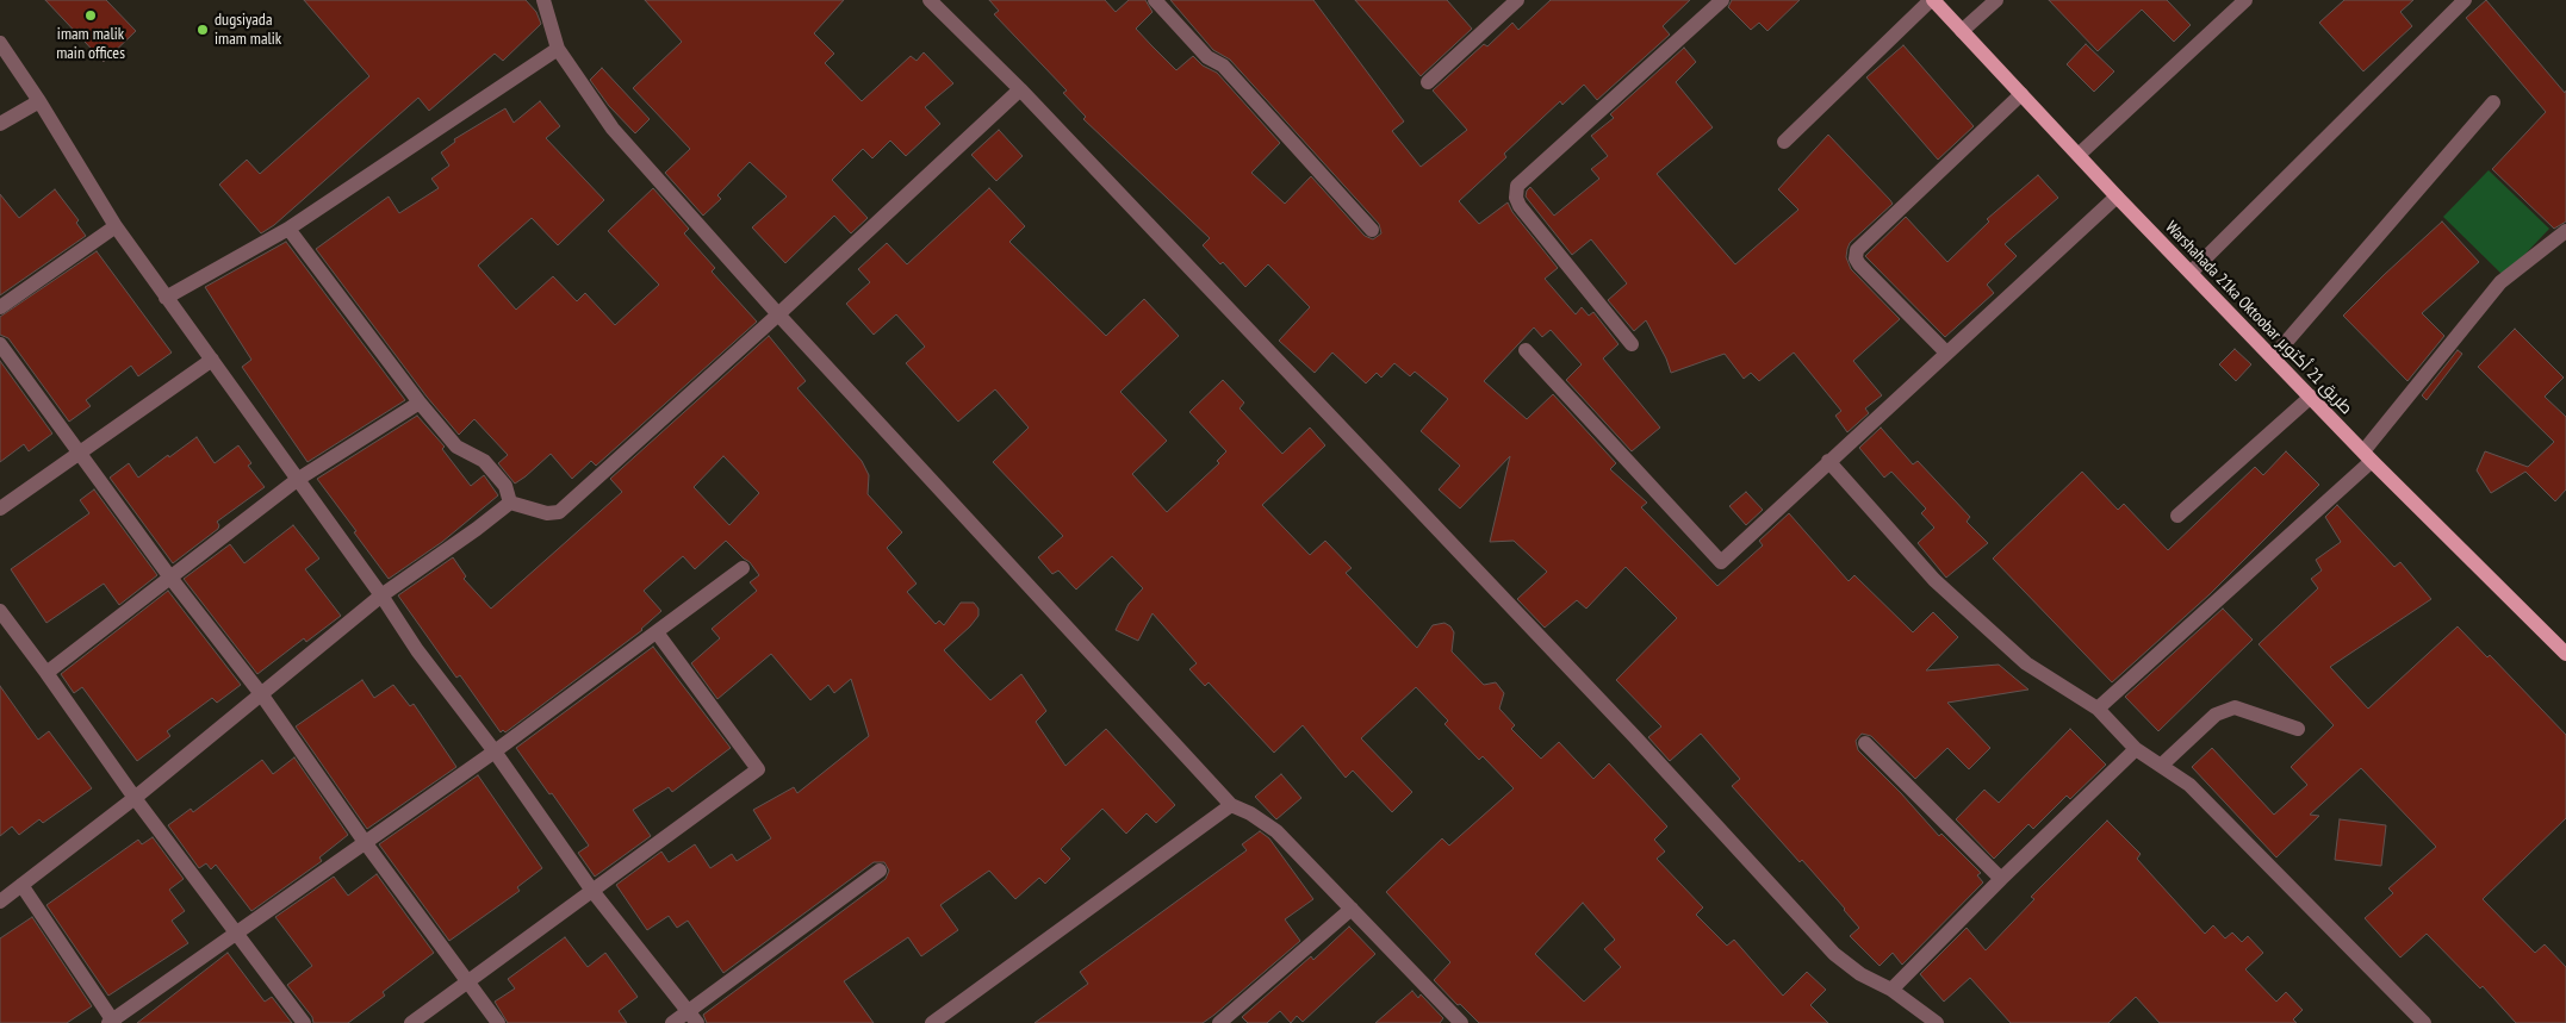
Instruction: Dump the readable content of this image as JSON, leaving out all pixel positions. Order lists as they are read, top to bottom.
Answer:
{
  "streets": {
    "main road": ["Warshahada 21ka Oktoobar طريق 21 أكتوبر"]
  },
  "places": ["imam malik main offices", "dugsiyada imam malik"]
}
